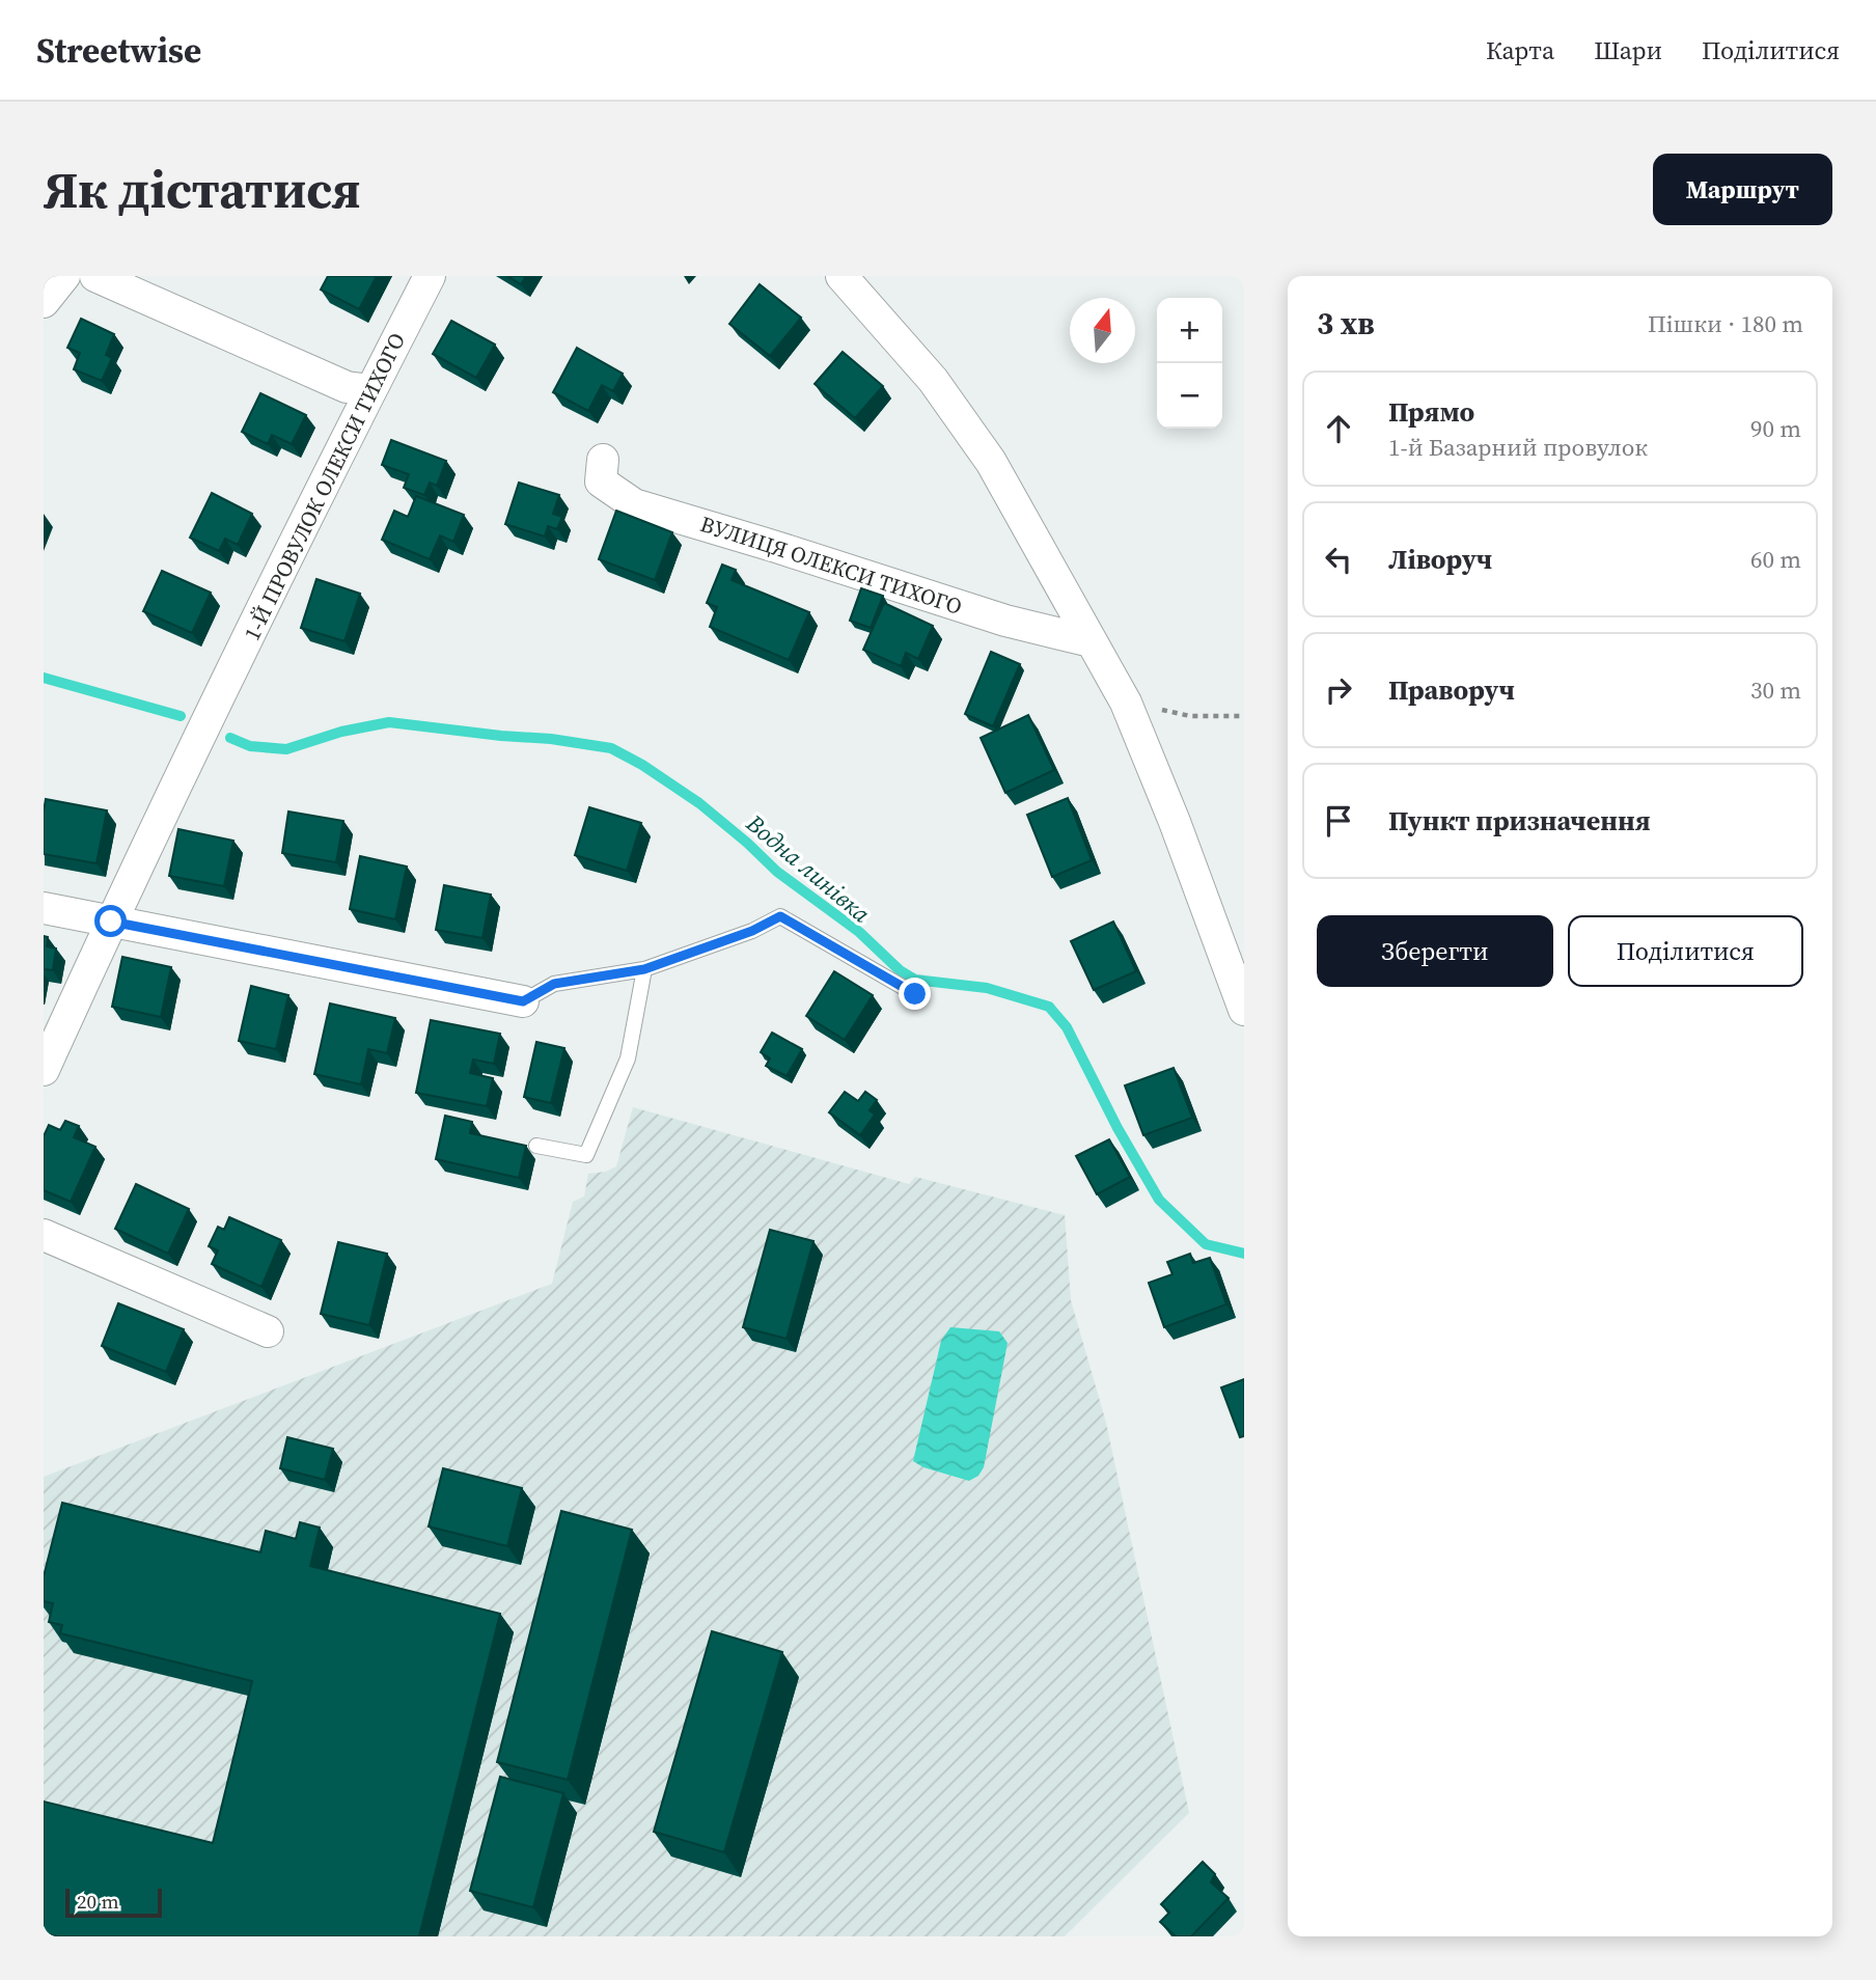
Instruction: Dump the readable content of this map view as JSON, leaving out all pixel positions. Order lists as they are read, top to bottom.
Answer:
{
  "streets": {
    "street": ["1-Й ПРОВУЛОК ОЛЕКСИ ТИХОГО", "ВУЛИЦЯ ОЛЕКСИ ТИХОГО"]
  },
  "water": ["Водна линівка"],
  "scale_bar": "20 m",
  "north": "top",
  "page": {
    "header": "Streetwise",
    "nav": ["Карта", "Шари", "Поділитися"],
    "buttons": [
      "Маршрут",
      ["Зберегти", "Поділитися"]
    ],
    "title": "Як дістатися",
    "heading": ["3 хв", "Пішки · 180 m"],
    "map_buttons": ["+", "−"],
    "list": [
      ["Прямо", "1-й Базарний провулок", "90 m"],
      ["Ліворуч", "60 m"],
      ["Праворуч", "30 m"],
      "Пункт призначення"
    ],
    "scale": "20 m"
  }
}
